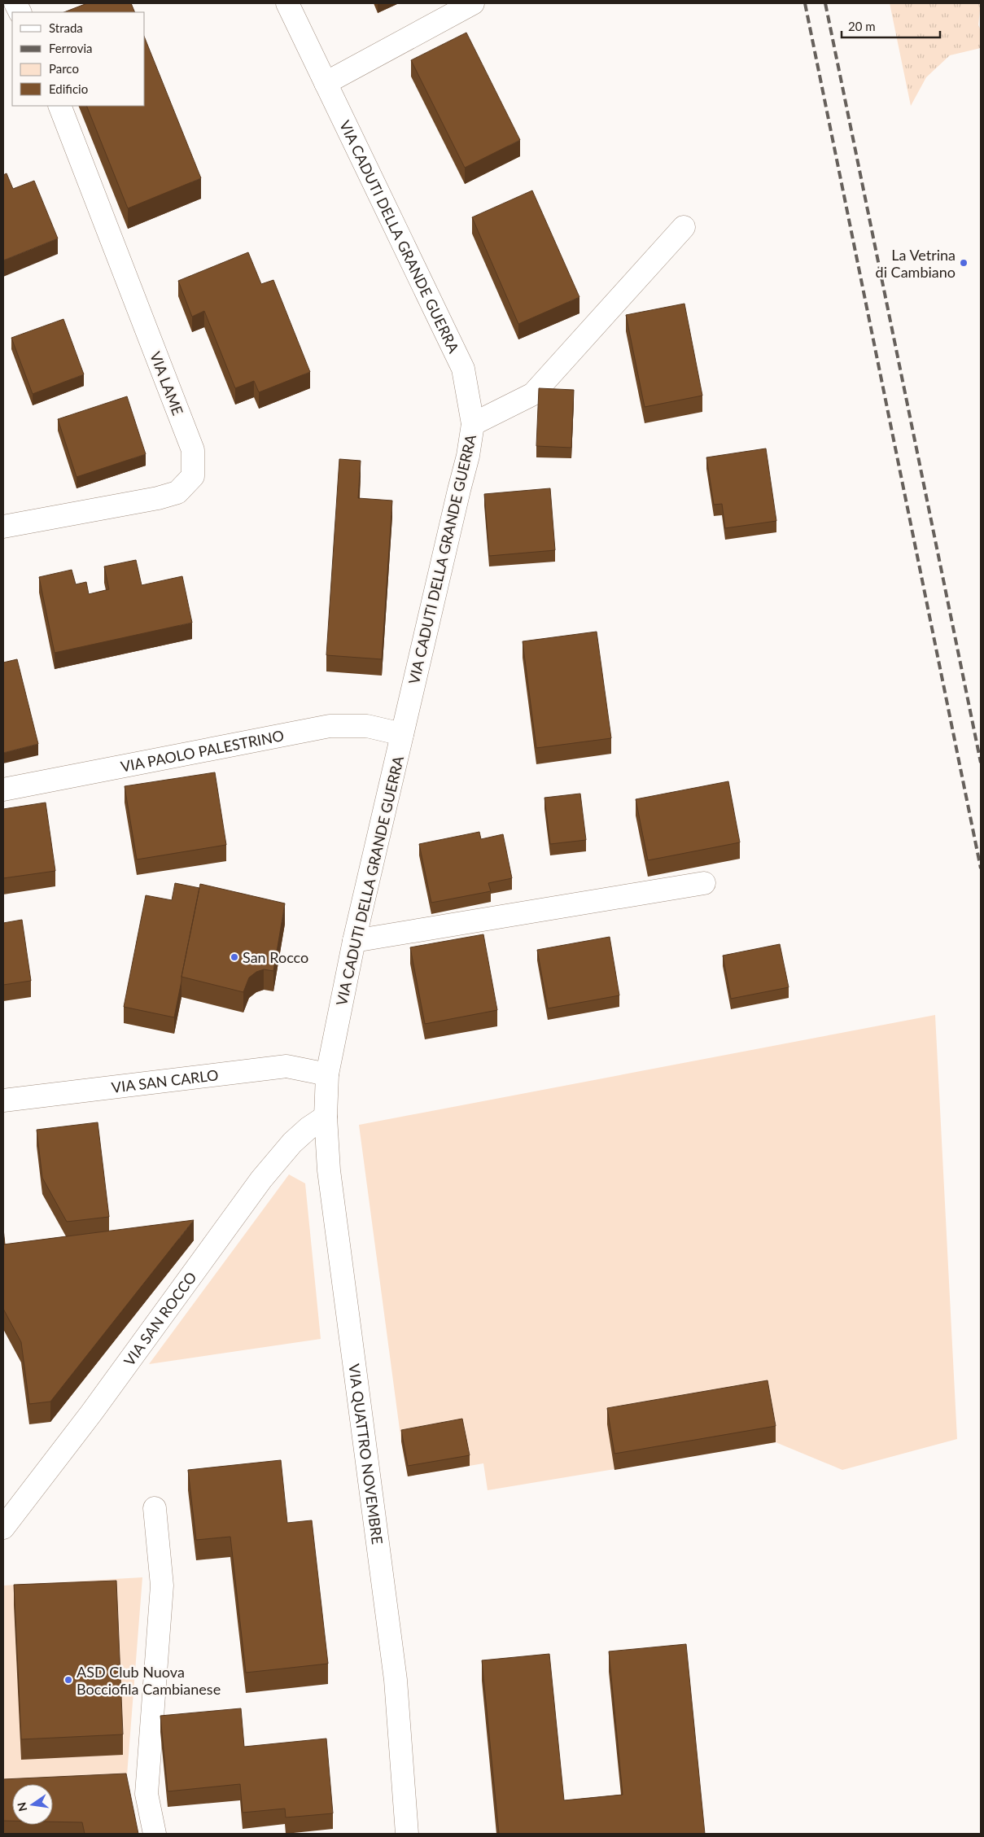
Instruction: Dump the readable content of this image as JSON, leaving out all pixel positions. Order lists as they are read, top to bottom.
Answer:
{
  "streets": {
    "street": [
      "VIA CADUTI DELLA GRANDE GUERRA",
      "VIA LAME",
      "VIA PAOLO PALESTRINO",
      "VIA SAN CARLO",
      "VIA SAN ROCCO",
      "VIA QUATTRO NOVEMBRE"
    ]
  },
  "crossings": [
    ["VIA CADUTI DELLA GRANDE GUERRA", "VIA PAOLO PALESTRINO"],
    ["VIA CADUTI DELLA GRANDE GUERRA", "VIA SAN CARLO"],
    ["VIA CADUTI DELLA GRANDE GUERRA", "VIA QUATTRO NOVEMBRE"],
    ["VIA SAN CARLO", "VIA QUATTRO NOVEMBRE"],
    ["VIA SAN ROCCO", "VIA QUATTRO NOVEMBRE"]
  ],
  "places": ["La Vetrina di Cambiano", "San Rocco", "ASD Club Nuova Bocciofila Cambianese"],
  "legend": [
    "Strada",
    "Ferrovia",
    "Parco",
    "Edificio"
  ],
  "scale_bar": "20 m",
  "north": "left"
}
